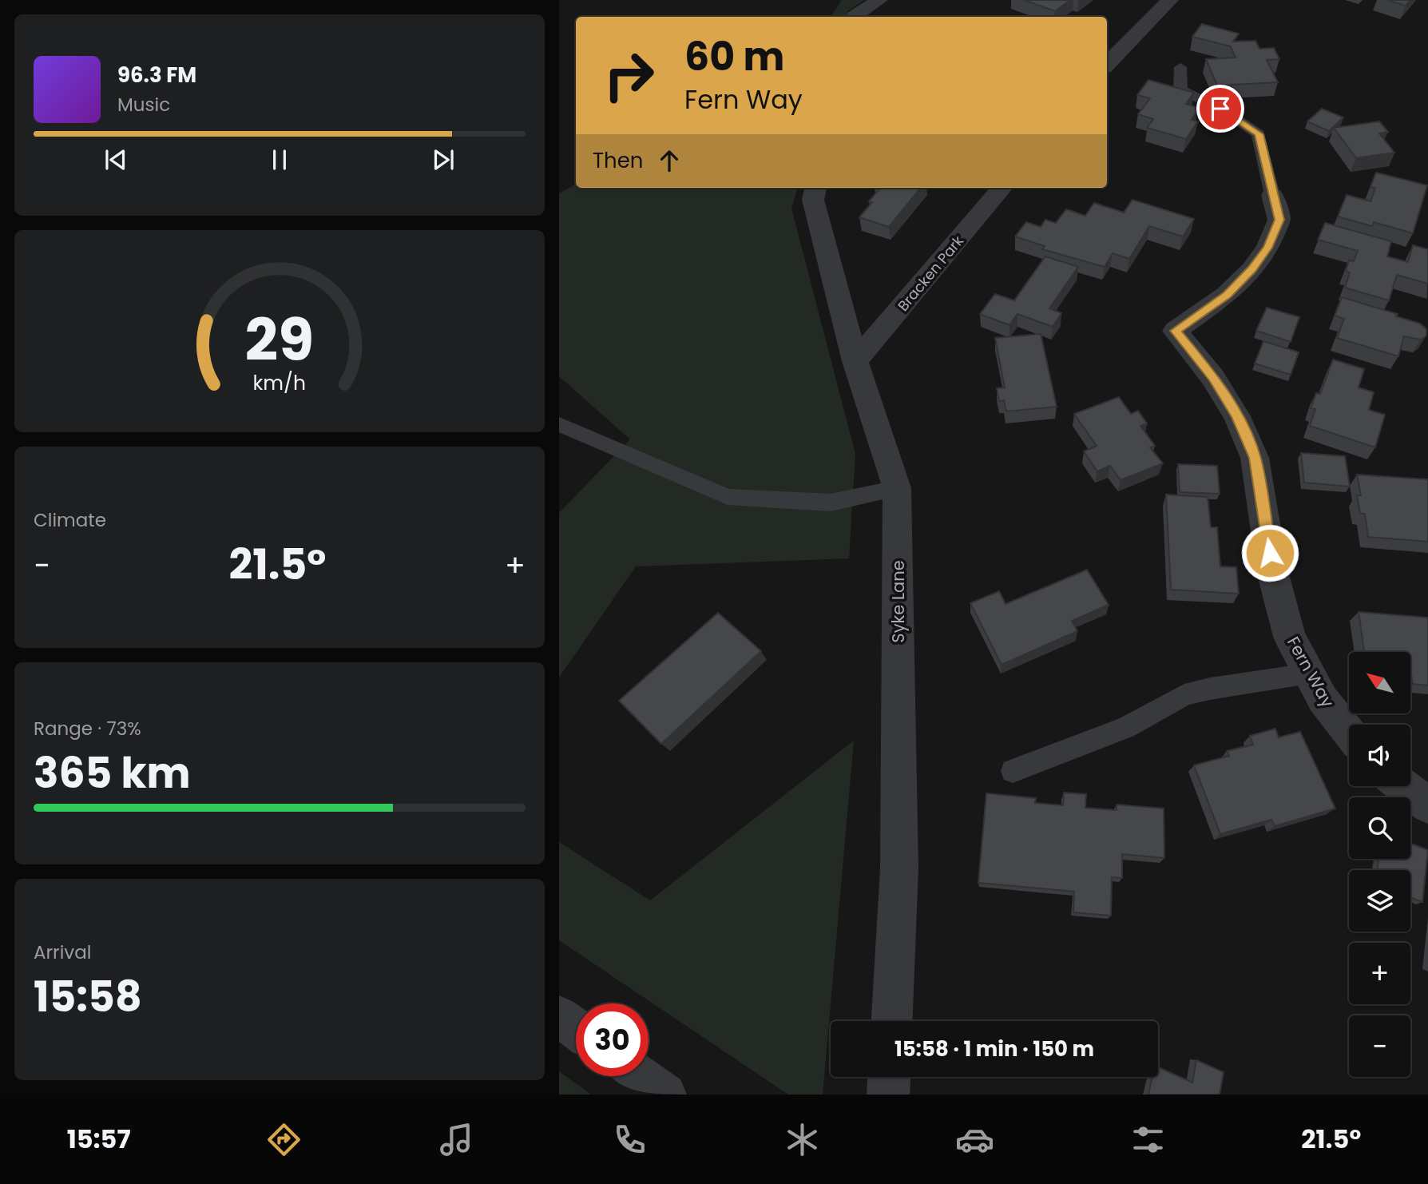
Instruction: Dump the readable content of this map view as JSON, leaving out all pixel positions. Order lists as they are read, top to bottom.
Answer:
{
  "streets": {
    "street": ["Bracken Park", "Syke Lane", "Fern Way"]
  },
  "crossings": [
    ["Bracken Park", "Syke Lane"]
  ],
  "north": "top left",
  "page": {
    "turn": ["60 m", "Fern Way"],
    "song": ["96.3 FM", "Music"],
    "then": "Then",
    "tile": [
      "Climate",
      ["Range · 73%", "365 km"],
      ["Arrival", "15:58"]
    ],
    "heat": ["−", "21.5°", "+"],
    "map_buttons": ["+", "−"],
    "limit": "30",
    "trip": "15:58 · 1 min · 150 m",
    "tabs": ["15:57", "21.5°"],
    "gauge": ["29", "km/h"]
  }
}
